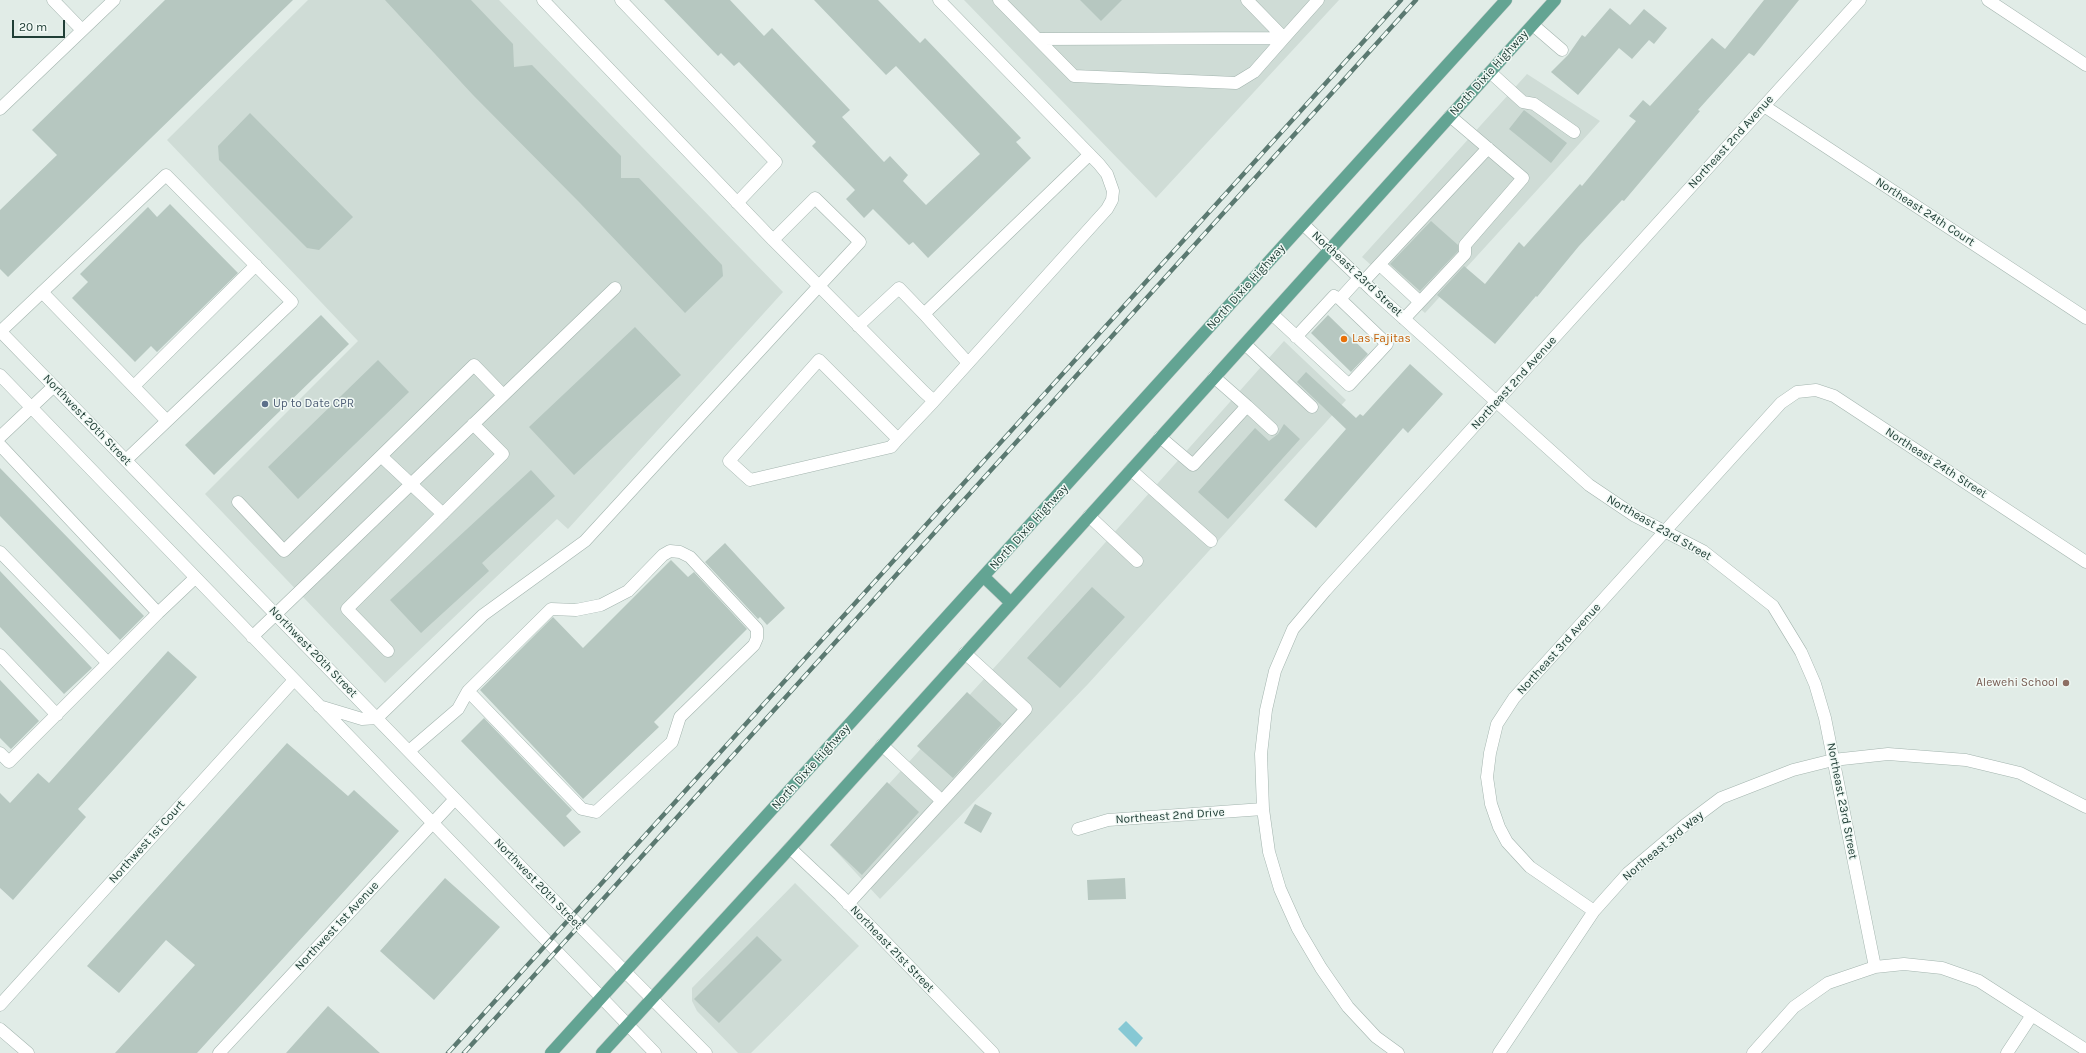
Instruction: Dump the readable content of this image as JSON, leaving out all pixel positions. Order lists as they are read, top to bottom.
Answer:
{
  "streets": {
    "main road": ["North Dixie Highway"],
    "street": [
      "Northeast 2nd Avenue",
      "Northeast 24th Court",
      "Northeast 23rd Street",
      "Northwest 20th Street",
      "Northeast 24th Street",
      "Northeast 3rd Avenue",
      "Northeast 2nd Drive",
      "Northwest 1st Court",
      "Northeast 3rd Way",
      "Northwest 1st Avenue",
      "Northeast 21st Street"
    ]
  },
  "crossings": [
    ["North Dixie Highway", "Northeast 23rd Street"],
    ["North Dixie Highway", "Northwest 20th Street"],
    ["North Dixie Highway", "Northeast 21st Street"],
    ["Northeast 2nd Avenue", "Northeast 24th Court"],
    ["Northeast 2nd Avenue", "Northeast 23rd Street"],
    ["Northeast 2nd Avenue", "Northeast 2nd Drive"],
    ["Northeast 23rd Street", "Northeast 3rd Avenue"],
    ["Northeast 23rd Street", "Northeast 3rd Way"],
    ["Northwest 20th Street", "Northwest 1st Avenue"],
    ["Northeast 24th Street", "Northeast 3rd Avenue"],
    ["Northeast 3rd Avenue", "Northeast 3rd Way"]
  ],
  "places": ["Las Fajitas", "Up to Date CPR", "Alewehi School"],
  "scale_bar": "20 m"
}
